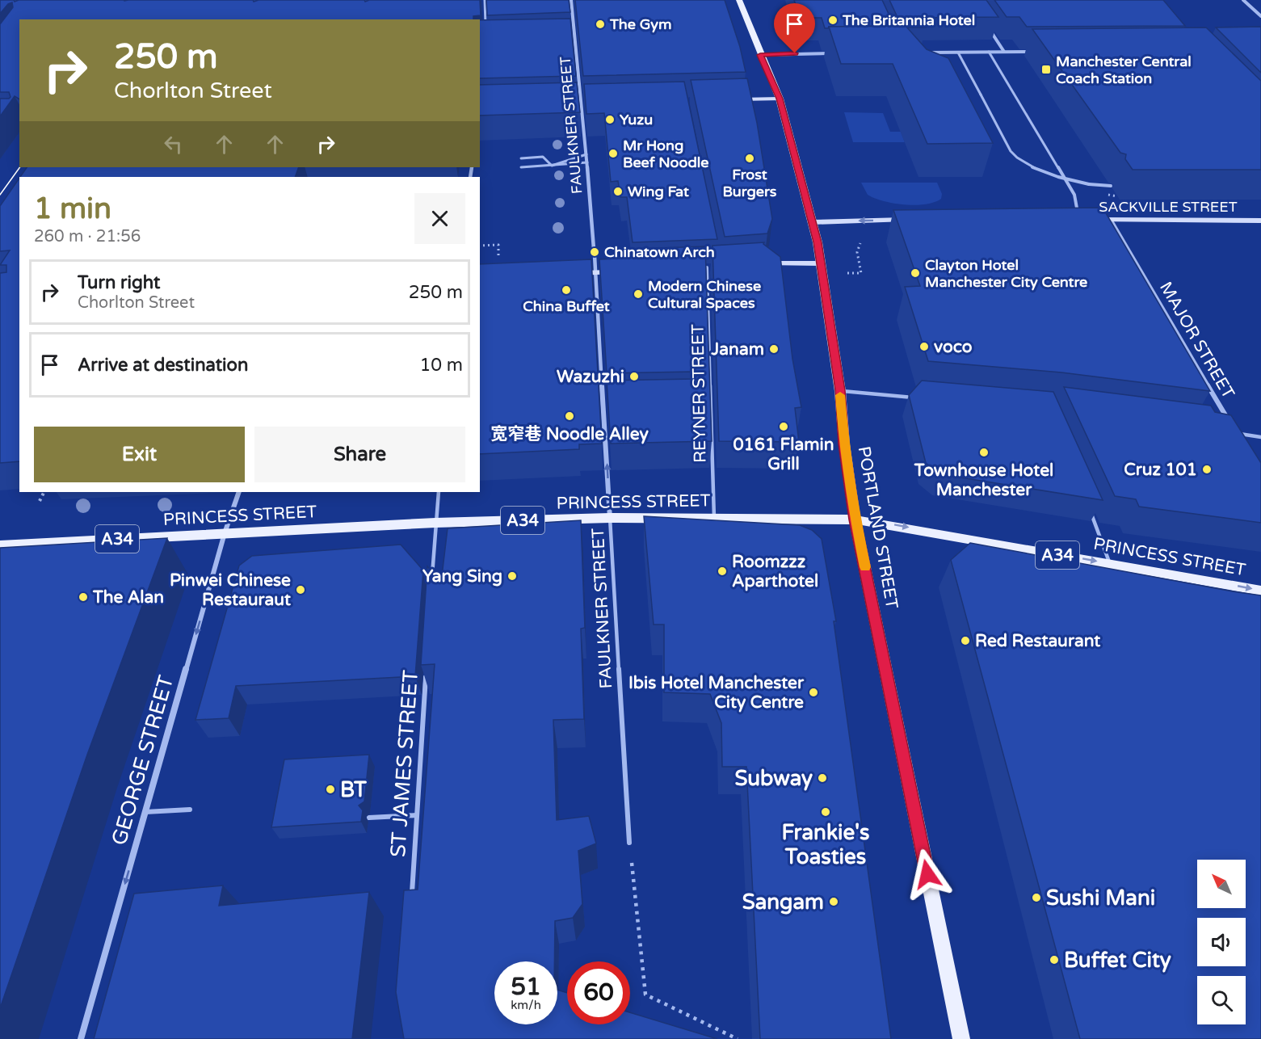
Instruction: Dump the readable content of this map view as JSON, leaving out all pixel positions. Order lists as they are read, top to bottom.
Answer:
{
  "streets": {
    "main road": ["PRINCESS STREET", "A34", "PORTLAND STREET"],
    "street": [
      "FAULKNER STREET",
      "SACKVILLE STREET",
      "MAJOR STREET",
      "GEORGE STREET"
    ],
    "lane": ["REYNER STREET", "ST JAMES STREET"]
  },
  "crossings": [
    ["FAULKNER STREET", "PRINCESS STREET"],
    ["SACKVILLE STREET", "MAJOR STREET"],
    ["REYNER STREET", "PRINCESS STREET"],
    ["PRINCESS STREET", "PORTLAND STREET"],
    ["PRINCESS STREET", "GEORGE STREET"]
  ],
  "one_way": ["GEORGE STREET"],
  "places": {
    "other": [
      "The Britannia Hotel",
      "The Gym",
      "Yuzu",
      "Mr Hong Beef Noodle",
      "Frost Burgers",
      "Wing Fat",
      "Chinatown Arch",
      "Clayton Hotel Manchester City Centre",
      "China Buffet",
      "Modern Chinese Cultural Spaces",
      "voco",
      "Janam",
      "Wazuzhi",
      "宽窄巷 Noodle Alley",
      "0161 Flamin Grill",
      "Townhouse Hotel Manchester",
      "Cruz 101",
      "Roomzzz Aparthotel",
      "Yang Sing",
      "Pinwei Chinese Restauraut",
      "The Alan",
      "Red Restaurant",
      "Ibis Hotel Manchester City Centre",
      "Subway",
      "BT",
      "Frankie's Toasties",
      "Sushi Mani",
      "Sangam",
      "Buffet City"
    ],
    "transit": ["Manchester Central Coach Station"]
  },
  "north": "top left",
  "page": {
    "turn": ["250 m", "Chorlton Street"],
    "heading": ["1 min", "260 m · 21:56"],
    "list": [
      {
        "name": "Turn right",
        "note": "Chorlton Street",
        "value": "250 m"
      },
      {
        "name": "Arrive at destination",
        "value": "10 m"
      }
    ],
    "buttons": ["Exit", "Share"],
    "speed": "51 km/h",
    "limit": "60"
  }
}
